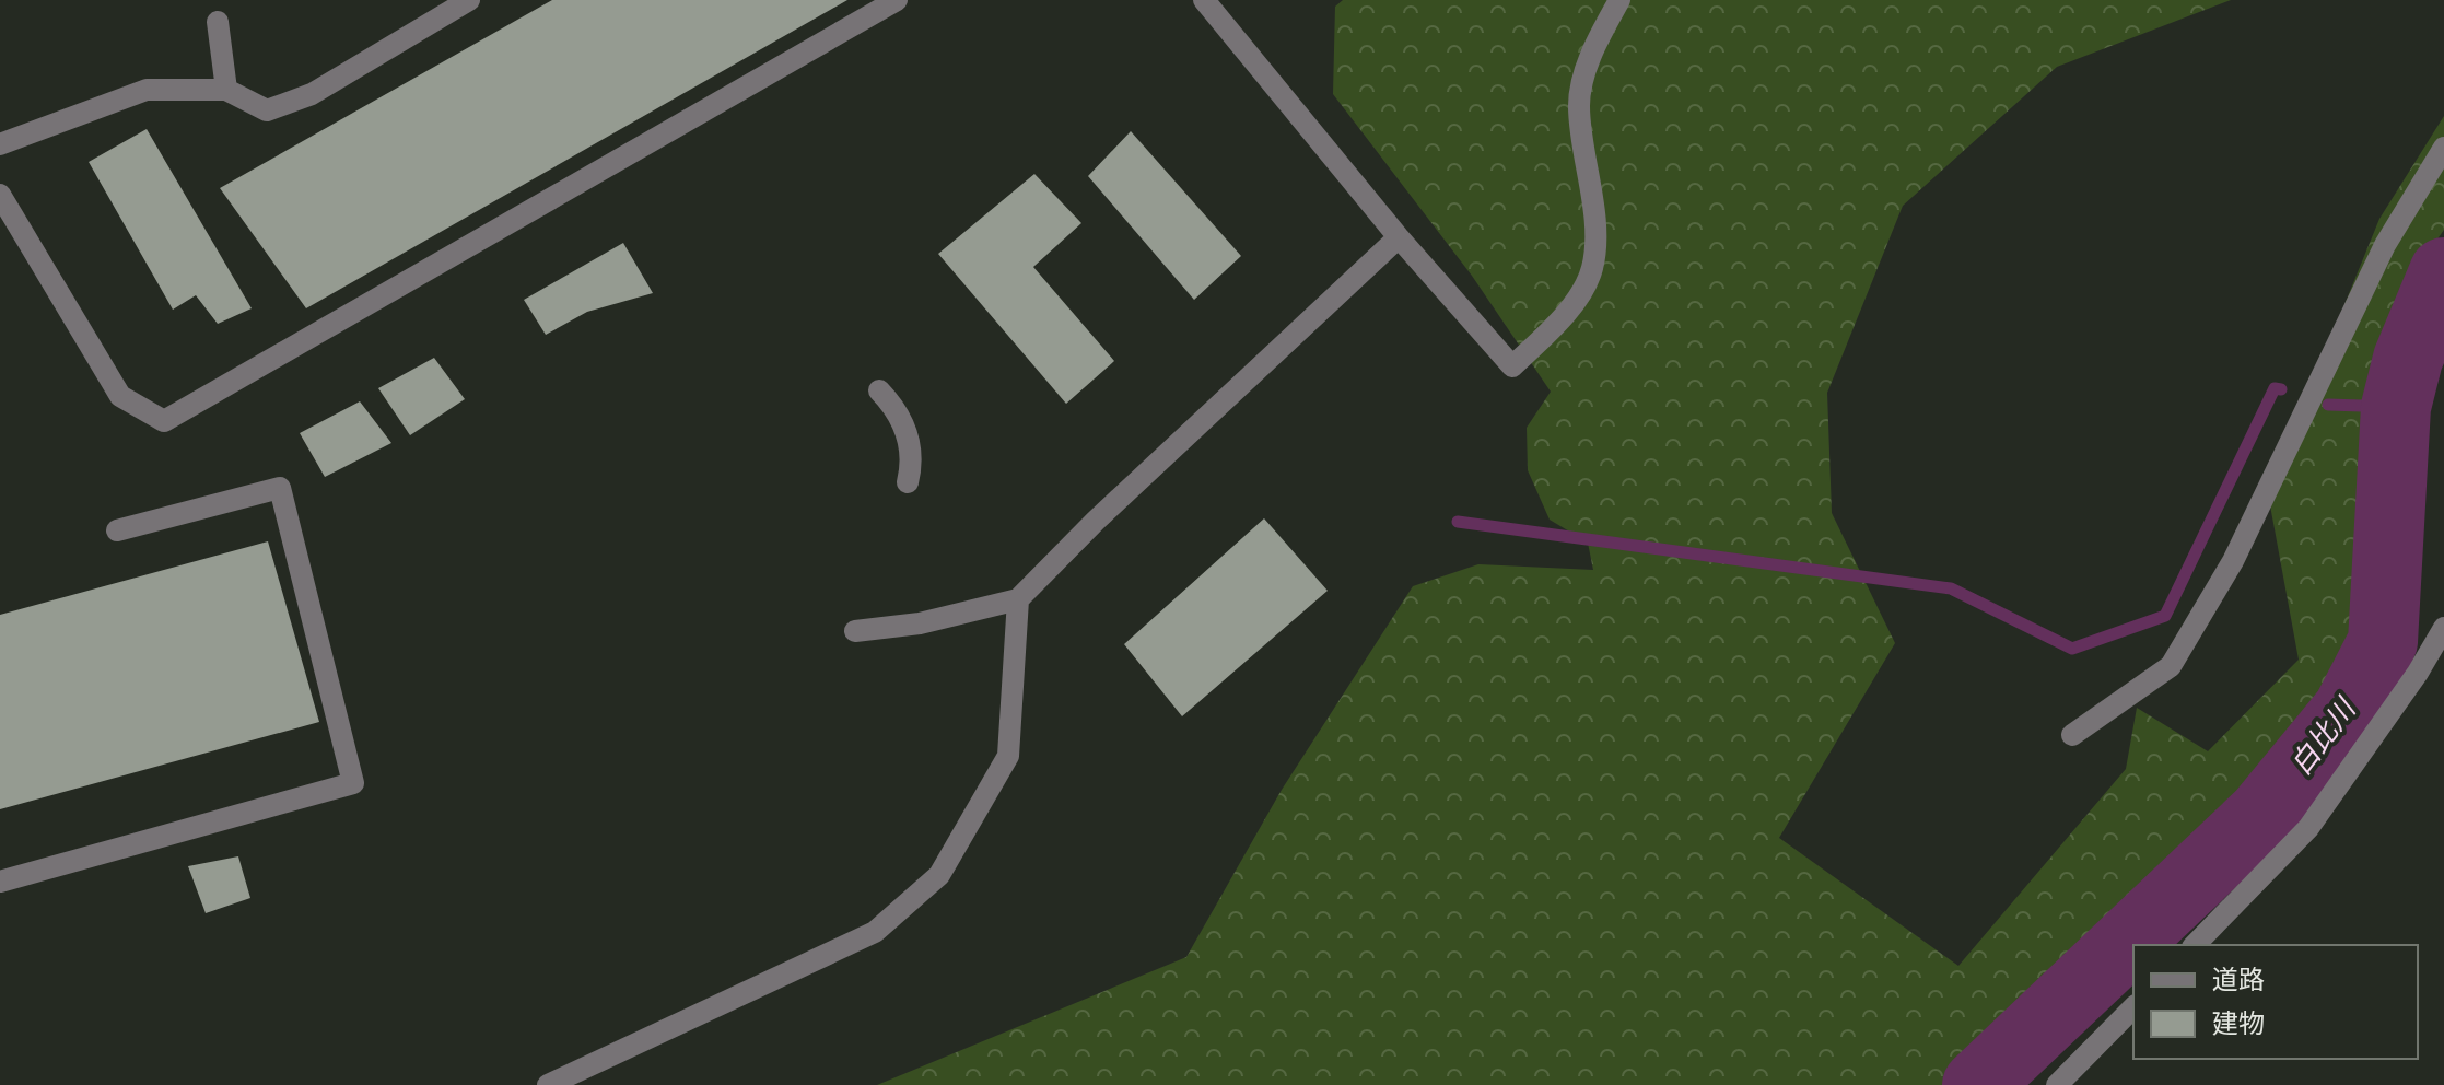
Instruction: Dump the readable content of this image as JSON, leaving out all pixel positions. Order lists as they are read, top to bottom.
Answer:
{
  "water": ["白比川"],
  "legend": ["道路", "建物"]
}
